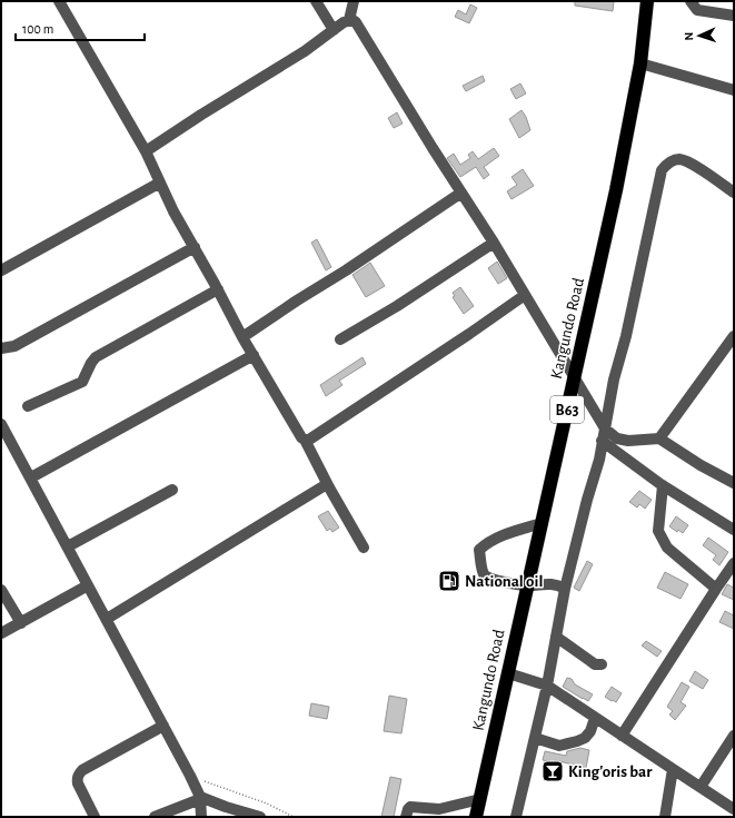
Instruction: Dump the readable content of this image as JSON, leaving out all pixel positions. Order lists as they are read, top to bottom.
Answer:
{
  "streets": {
    "highway": ["Kangundo Road", "B63"]
  },
  "places": {
    "fuel station": ["National oil"],
    "bar": ["King'oris bar"]
  },
  "scale_bar": "100 m",
  "north": "left"
}
